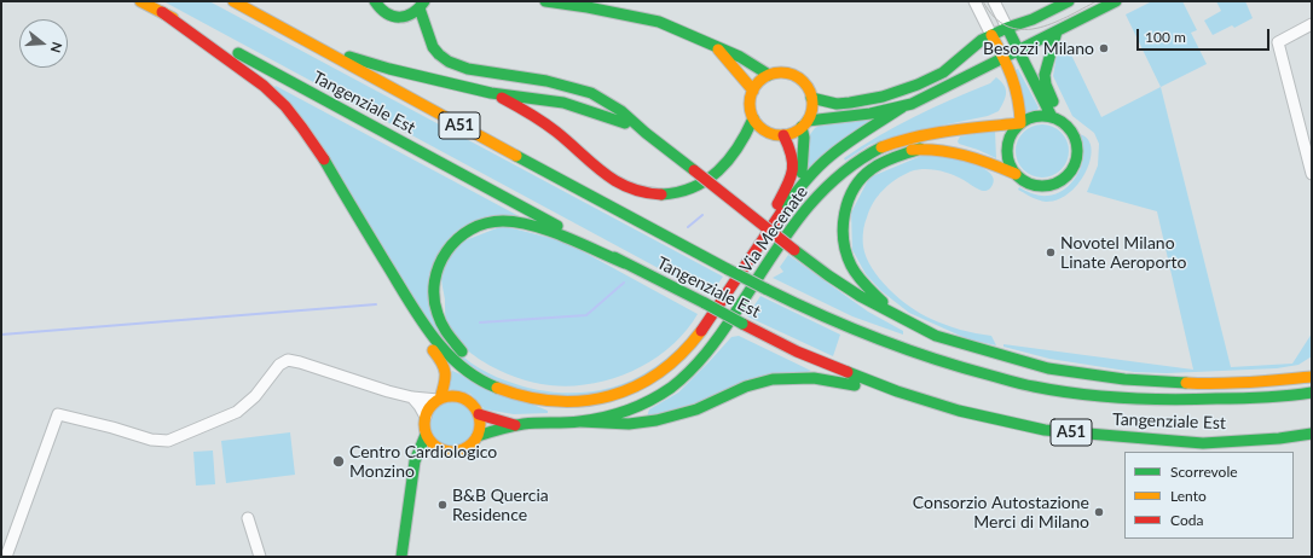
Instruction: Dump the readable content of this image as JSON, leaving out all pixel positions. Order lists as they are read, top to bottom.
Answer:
{
  "streets": {
    "main road": ["Tangenziale Est", "A51", "Via Mecenate"]
  },
  "places": [
    "Besozzi Milano",
    "Novotel Milano Linate Aeroporto",
    "Centro Cardiologico Monzino",
    "B&B Quercia Residence",
    "Consorzio Autostazione Merci di Milano"
  ],
  "legend": ["Scorrevole", "Lento", "Coda"],
  "scale_bar": "100 m",
  "north": "right"
}
